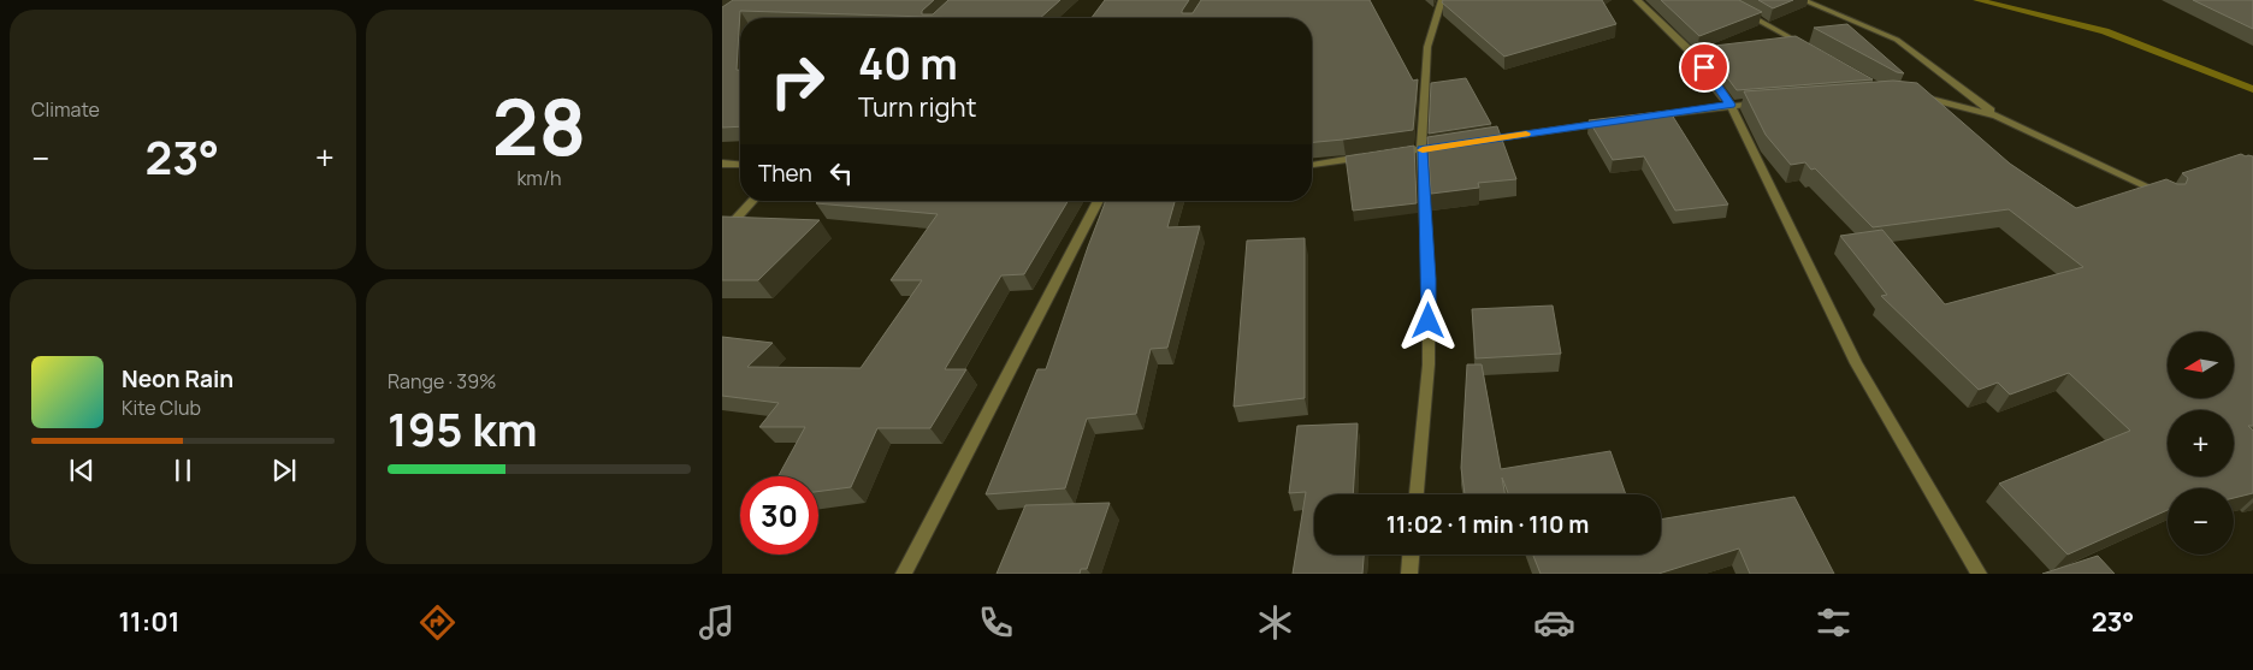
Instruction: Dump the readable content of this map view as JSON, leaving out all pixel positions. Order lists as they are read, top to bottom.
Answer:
{
  "north": "left",
  "page": {
    "tile": [
      "Climate",
      ["28", "km/h"],
      ["Range · 39%", "195 km"]
    ],
    "turn": ["40 m", "Turn right"],
    "heat": ["−", "23°", "+"],
    "then": "Then",
    "map_buttons": ["+", "−"],
    "song": ["Neon Rain", "Kite Club"],
    "limit": "30",
    "trip": "11:02 · 1 min · 110 m",
    "tabs": ["11:01", "23°"]
  }
}
